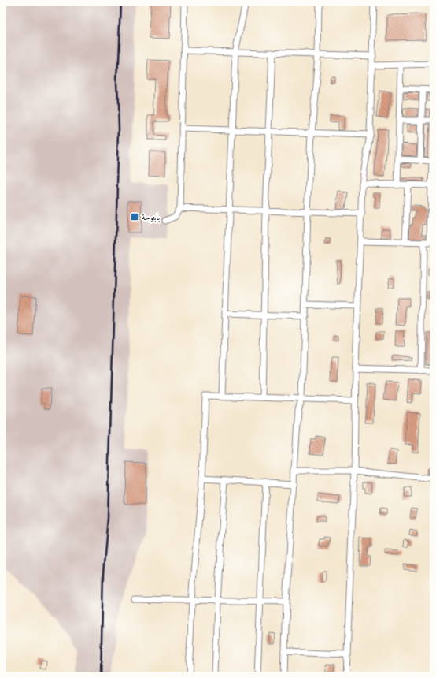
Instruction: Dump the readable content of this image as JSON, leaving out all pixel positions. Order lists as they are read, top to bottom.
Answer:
{
  "places": {
    "transit": ["بابنوسة"]
  }
}
